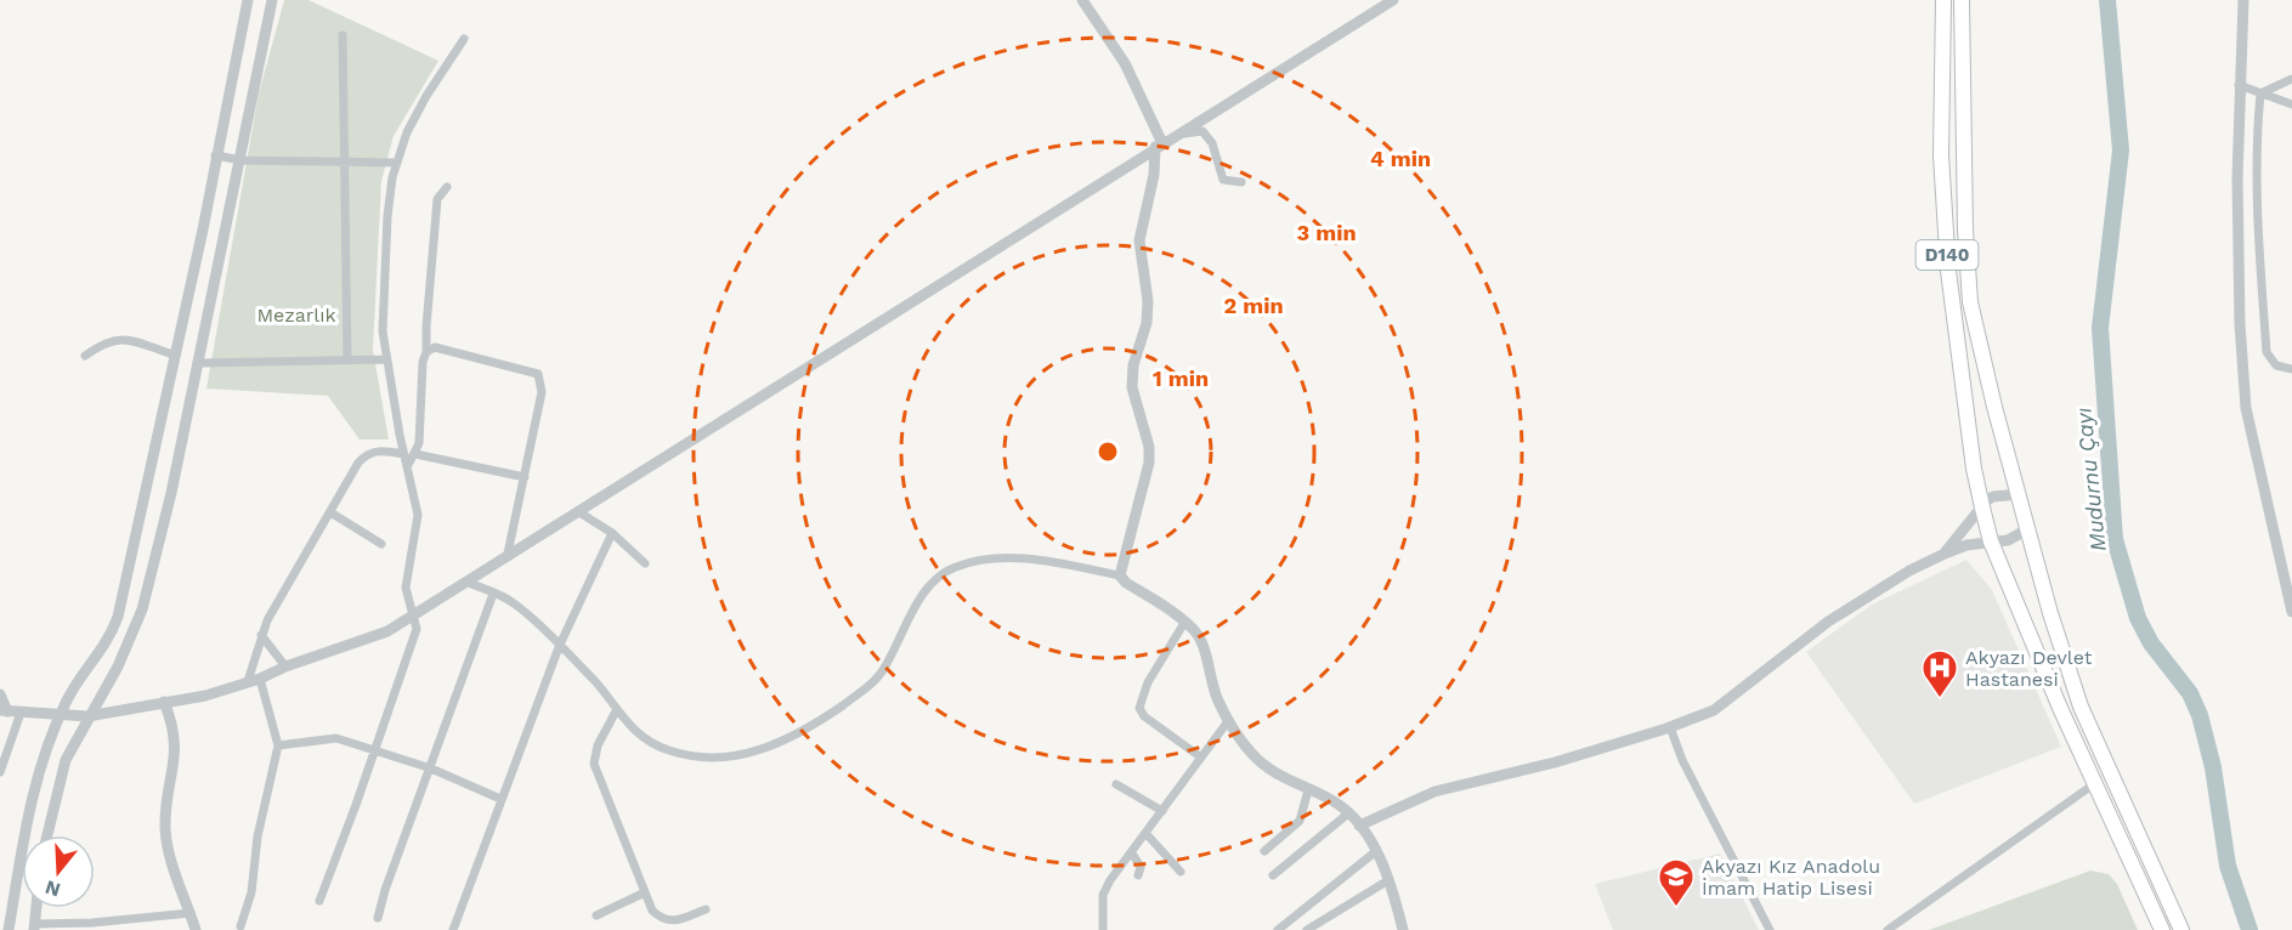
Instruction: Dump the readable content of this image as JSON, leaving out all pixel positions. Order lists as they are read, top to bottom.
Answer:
{
  "streets": {
    "highway": ["D140"]
  },
  "water": ["Mudurnu Çayı"],
  "parks": ["Mezarlık"],
  "places": {
    "hospital": ["Akyazı Devlet Hastanesi"],
    "school or university": ["Akyazı Kız Anadolu İmam Hatip Lisesi"]
  },
  "north": "bottom",
  "rings": [
    "4 min",
    "3 min",
    "2 min",
    "1 min"
  ]
}
